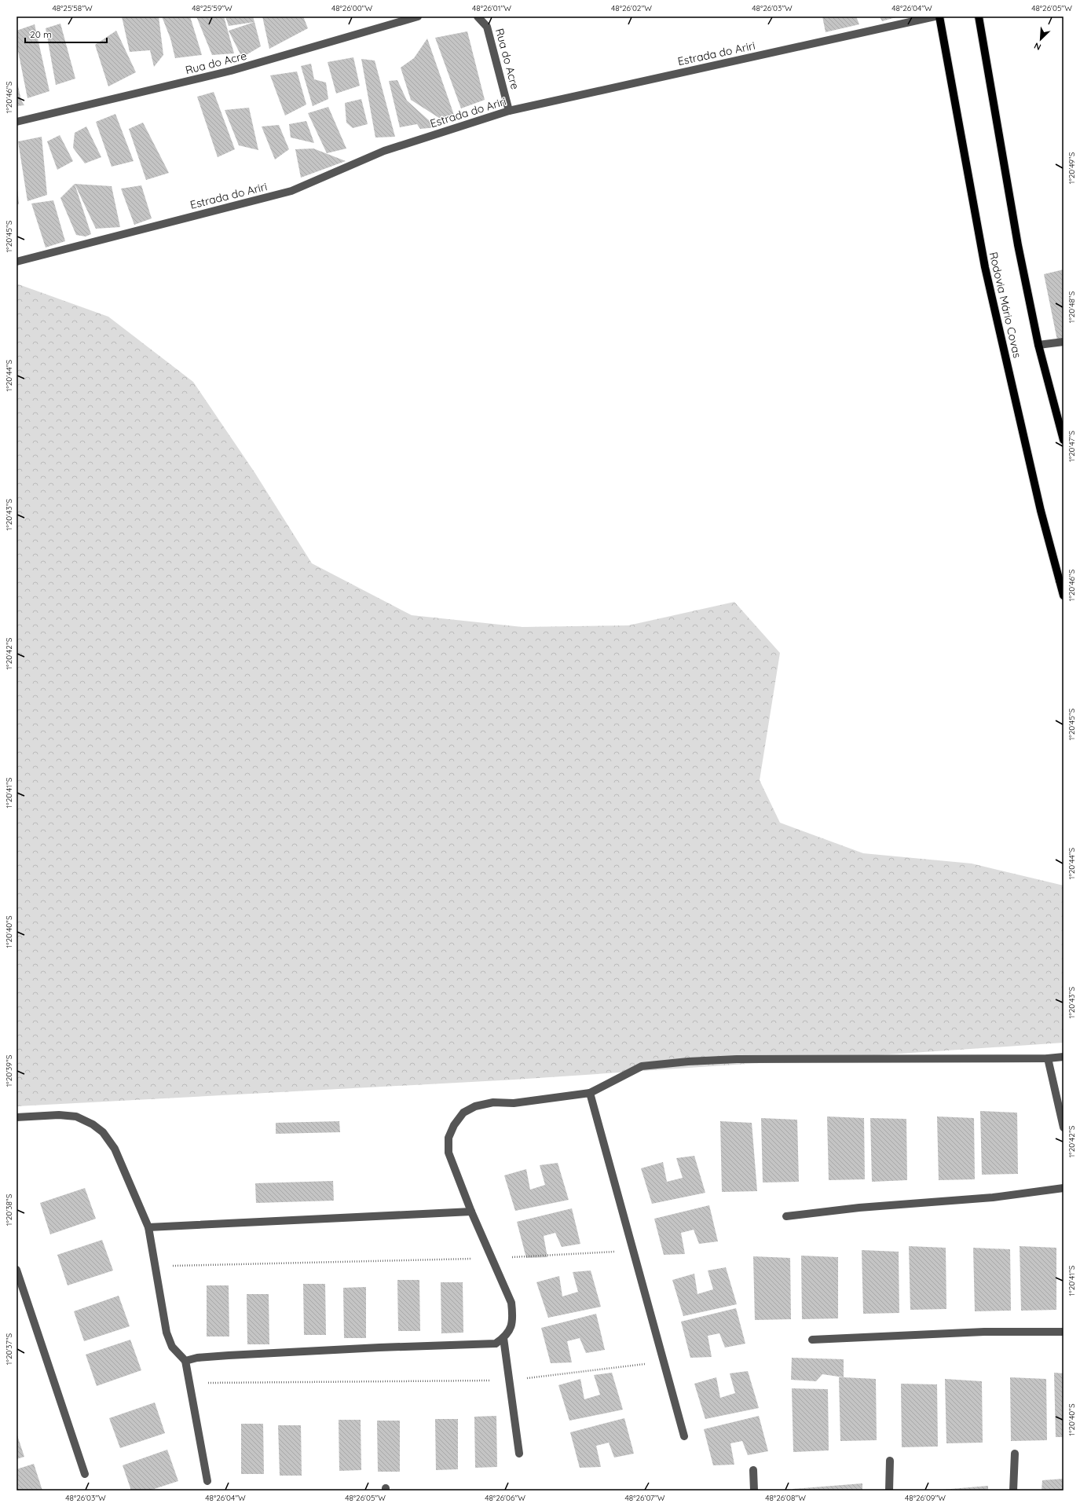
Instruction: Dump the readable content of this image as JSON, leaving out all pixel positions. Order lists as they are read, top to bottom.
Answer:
{
  "streets": {
    "main road": ["Rodovia Mário Covas"],
    "street": ["Estrada do Ariri", "Rua do Acre"]
  },
  "crossings": [
    ["Estrada do Ariri", "Rua do Acre"]
  ],
  "scale_bar": "20 m",
  "north": "bottom left",
  "coordinates": [
    "48°25'58\"W",
    "48°25'59\"W",
    "48°26'00\"W",
    "48°26'01\"W",
    "48°26'02\"W",
    "48°26'03\"W",
    "48°26'04\"W",
    "48°26'05\"W",
    "1°20'46\"S",
    "1°20'49\"S",
    "1°20'45\"S",
    "1°20'48\"S",
    "1°20'44\"S",
    "1°20'47\"S",
    "1°20'43\"S",
    "1°20'42\"S",
    "1°20'41\"S",
    "1°20'40\"S",
    "1°20'39\"S",
    "1°20'38\"S",
    "1°20'37\"S",
    "48°26'06\"W",
    "48°26'07\"W",
    "48°26'08\"W",
    "48°26'09\"W"
  ]
}
